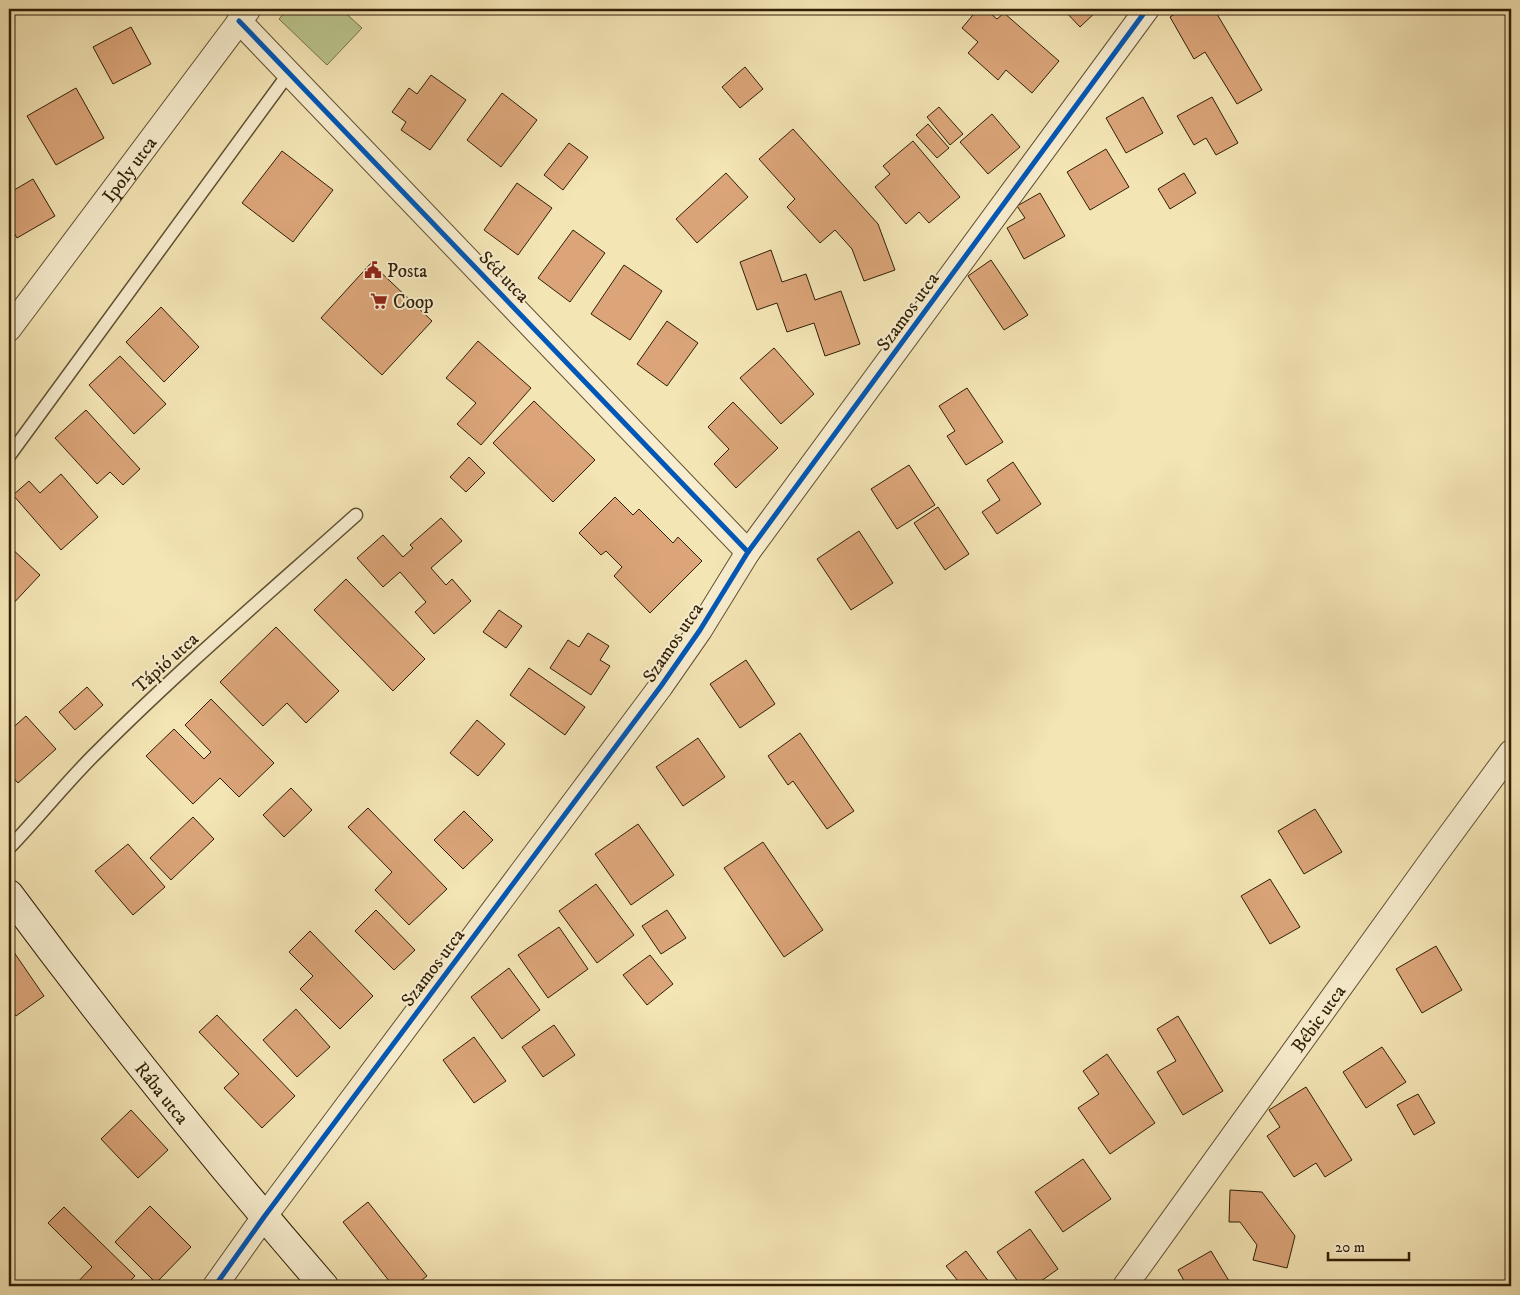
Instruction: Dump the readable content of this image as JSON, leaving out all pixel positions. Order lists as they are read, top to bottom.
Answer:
{
  "streets": {
    "street": [
      "Ipoly utca",
      "Séd utca",
      "Szamos utca",
      "Bébic utca",
      "Rába utca"
    ],
    "lane": ["Tápió utca"]
  },
  "crossings": [
    ["Ipoly utca", "Séd utca"],
    ["Séd utca", "Szamos utca"],
    ["Szamos utca", "Rába utca"]
  ],
  "places": {
    "public building": ["Posta"],
    "supermarket": ["Coop"]
  },
  "scale_bar": "20 m"
}
